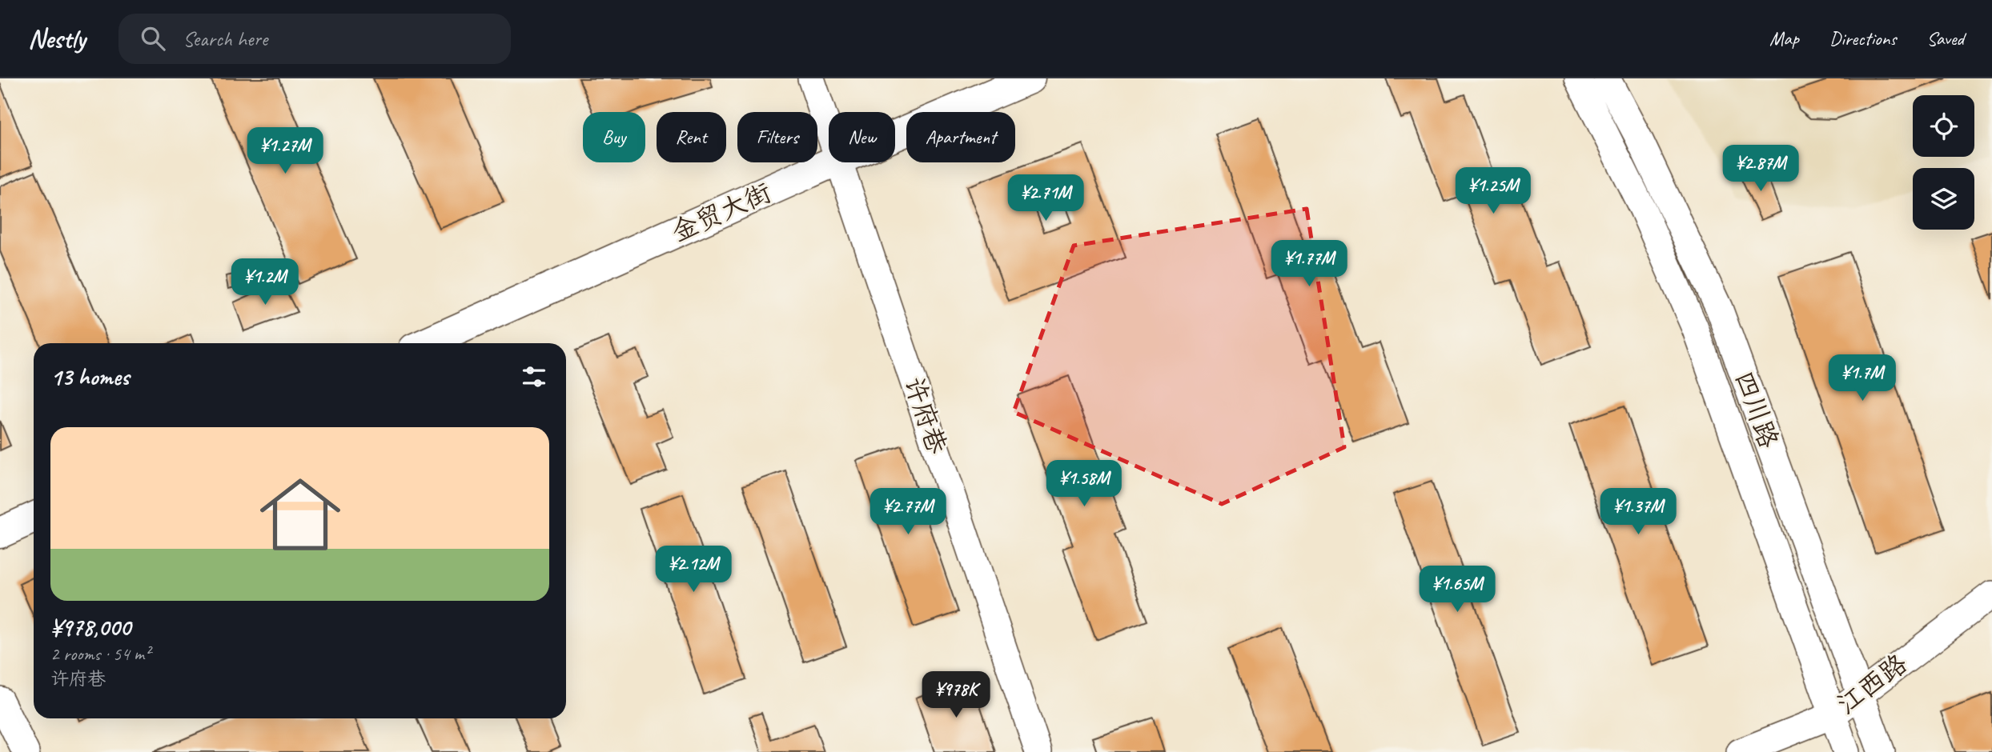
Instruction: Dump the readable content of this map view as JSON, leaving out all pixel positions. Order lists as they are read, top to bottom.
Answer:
{
  "streets": {
    "street": [
      "金贸大街",
      "四川路",
      "许府巷",
      "江西路"
    ]
  },
  "crossings": [
    ["四川路", "江西路"]
  ],
  "page": {
    "header": "Nestly",
    "search": "Search here",
    "nav": ["Map", "Directions", "Saved"],
    "chip": [
      "Buy",
      "Rent",
      "Filters",
      "New",
      "Apartment"
    ],
    "price": [
      "¥1.27M",
      "¥2.87M",
      "¥1.25M",
      "¥2.71M",
      "¥1.77M",
      "¥1.2M",
      "¥1.7M",
      "¥1.58M",
      "¥2.77M",
      "¥1.37M",
      "¥2.12M",
      "¥1.65M",
      "¥978K"
    ],
    "heading": "13 homes",
    "list": [
      {
        "name": "¥978,000",
        "note": "2 rooms · 54 m² · 许府巷"
      }
    ]
  }
}
